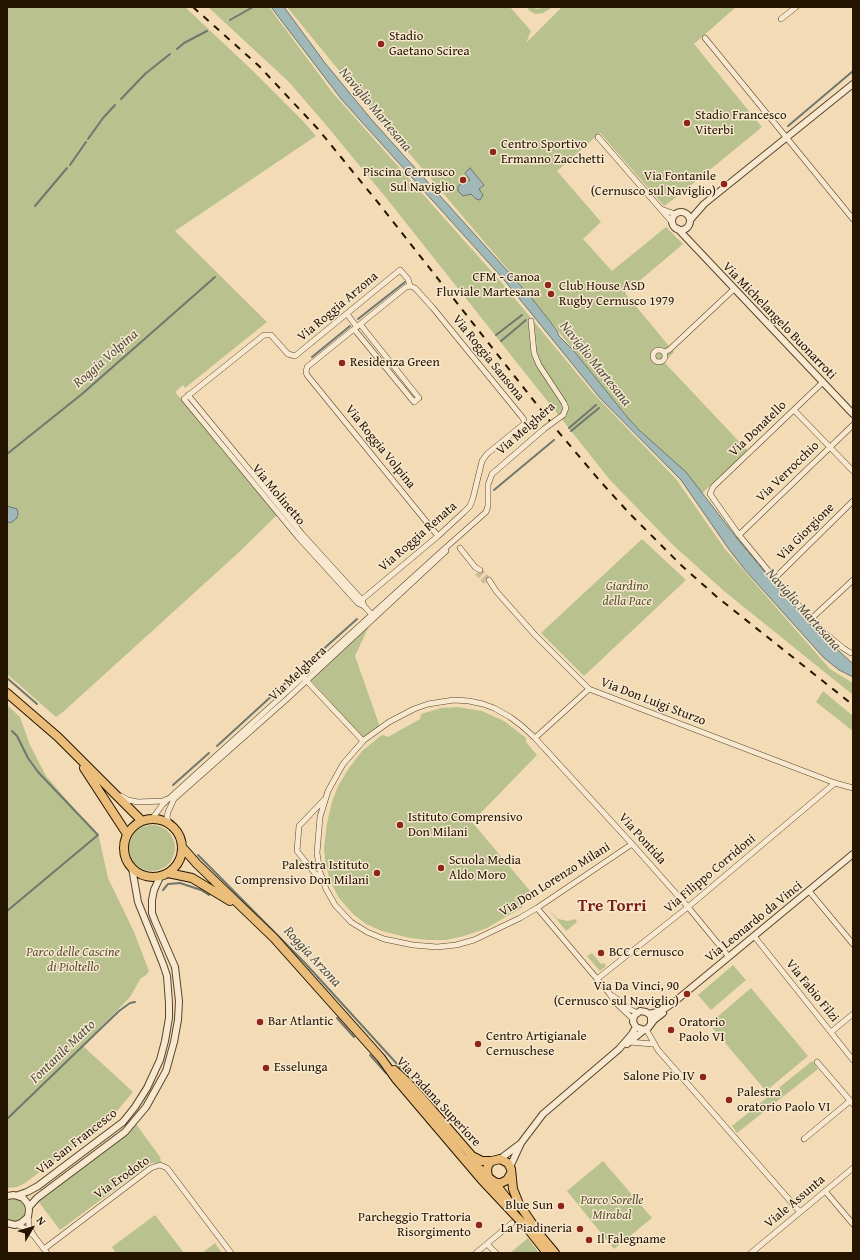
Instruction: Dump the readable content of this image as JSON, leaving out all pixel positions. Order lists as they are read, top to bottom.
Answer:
{
  "streets": {
    "main road": ["Via Padana Superiore"],
    "street": [
      "Via Roggia Arzona",
      "Via Michelangelo Buonarroti",
      "Via Roggia Sansona",
      "Via Melghera",
      "Via Donatello",
      "Via Roggia Volpina",
      "Via Verrocchio",
      "Via Molinetto",
      "Via Giorgione",
      "Via Roggia Renata",
      "Via Don Luigi Sturzo",
      "Via Pontida",
      "Via Filippo Corridoni",
      "Via Don Lorenzo Milani",
      "Via Leonardo da Vinci",
      "Via Fabio Filzi",
      "Via San Francesco",
      "Via Erodoto",
      "Viale Assunta"
    ]
  },
  "crossings": [
    ["Via Roggia Arzona", "Via Roggia Sansona"],
    ["Via Roggia Arzona", "Via Roggia Volpina"],
    ["Via Roggia Arzona", "Via Molinetto"],
    ["Via Michelangelo Buonarroti", "Via Donatello"],
    ["Via Roggia Sansona", "Via Roggia Renata"],
    ["Via Melghera", "Via Molinetto"],
    ["Via Melghera", "Via San Francesco"],
    ["Via Donatello", "Via Verrocchio"],
    ["Via Roggia Volpina", "Via Roggia Renata"],
    ["Via Molinetto", "Via Roggia Renata"],
    ["Via Don Luigi Sturzo", "Via Filippo Corridoni"],
    ["Via Pontida", "Via Filippo Corridoni"],
    ["Via Pontida", "Via Don Lorenzo Milani"],
    ["Via Pontida", "Via Leonardo da Vinci"],
    ["Via Leonardo da Vinci", "Via Fabio Filzi"]
  ],
  "districts": ["Tre Torri"],
  "water": [
    "Naviglio Martesana",
    "Roggia Volpina",
    "Roggia Arzona",
    "Fontanile Matto"
  ],
  "parks": ["Giardino della Pace", "Parco delle Cascine di Pioltello", "Parco Sorelle Mirabal"],
  "places": [
    "Stadio Gaetano Scirea",
    "Stadio Francesco Viterbi",
    "Centro Sportivo Ermanno Zacchetti",
    "Piscina Cernusco Sul Naviglio",
    "Via Fontanile (Cernusco sul Naviglio)",
    "CFM - Canoa Fluviale Martesana",
    "Club House ASD Rugby Cernusco 1979",
    "Residenza Green",
    "Istituto Comprensivo Don Milani",
    "Scuola Media Aldo Moro",
    "Palestra Istituto Comprensivo Don Milani",
    "BCC Cernusco",
    "Via Da Vinci, 90 (Cernusco sul Naviglio)",
    "Bar Atlantic",
    "Oratorio Paolo VI",
    "Centro Artigianale Cernuschese",
    "Esselunga",
    "Salone Pio IV",
    "Palestra oratorio Paolo VI",
    "Blue Sun",
    "Parcheggio Trattoria Risorgimento",
    "La Piadineria",
    "Il Falegname"
  ],
  "north": "top right"
}
